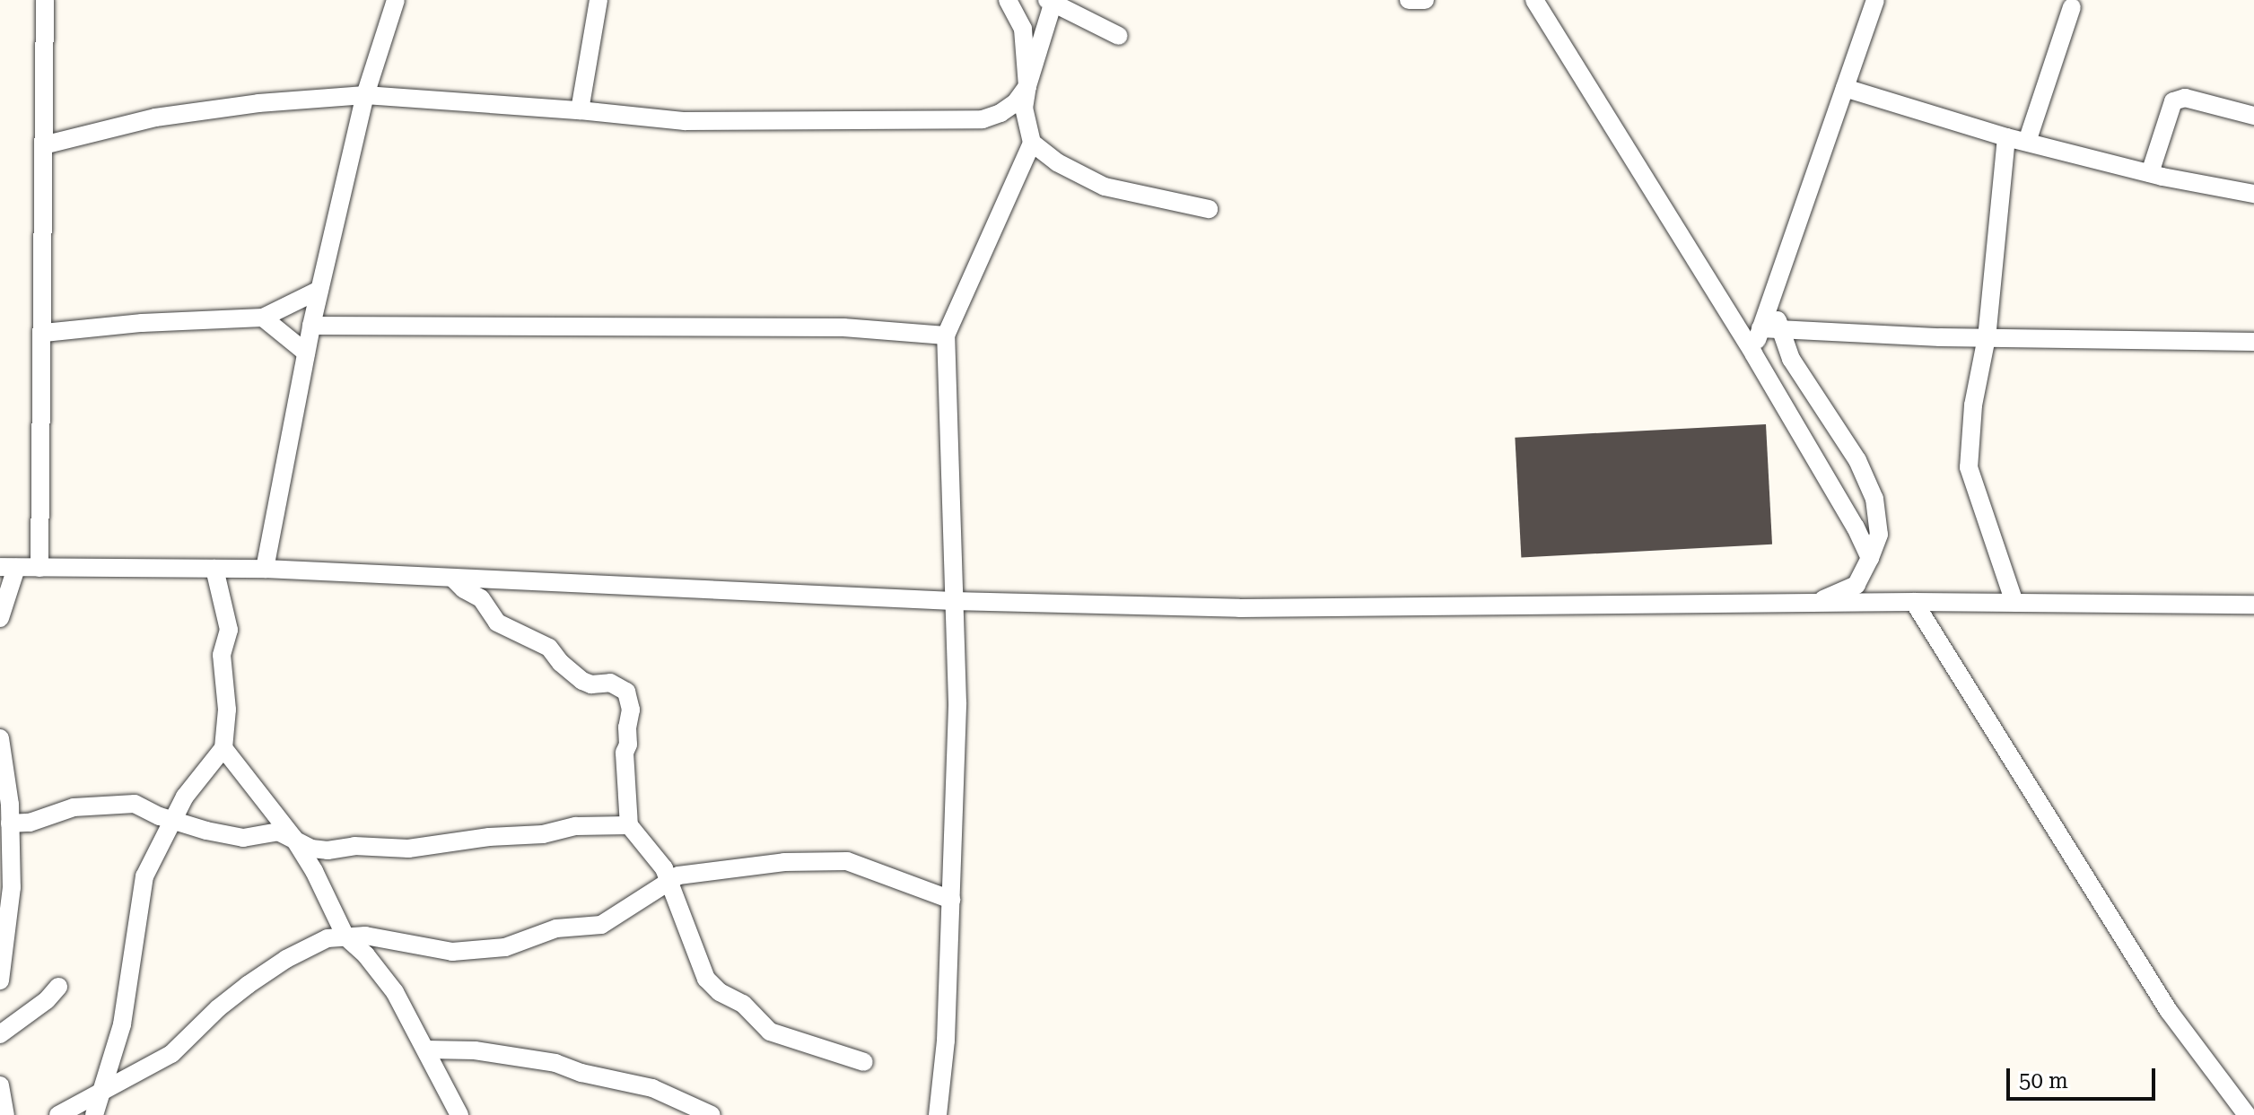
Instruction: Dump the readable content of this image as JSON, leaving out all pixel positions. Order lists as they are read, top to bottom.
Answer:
{
  "scale_bar": "50 m"
}
